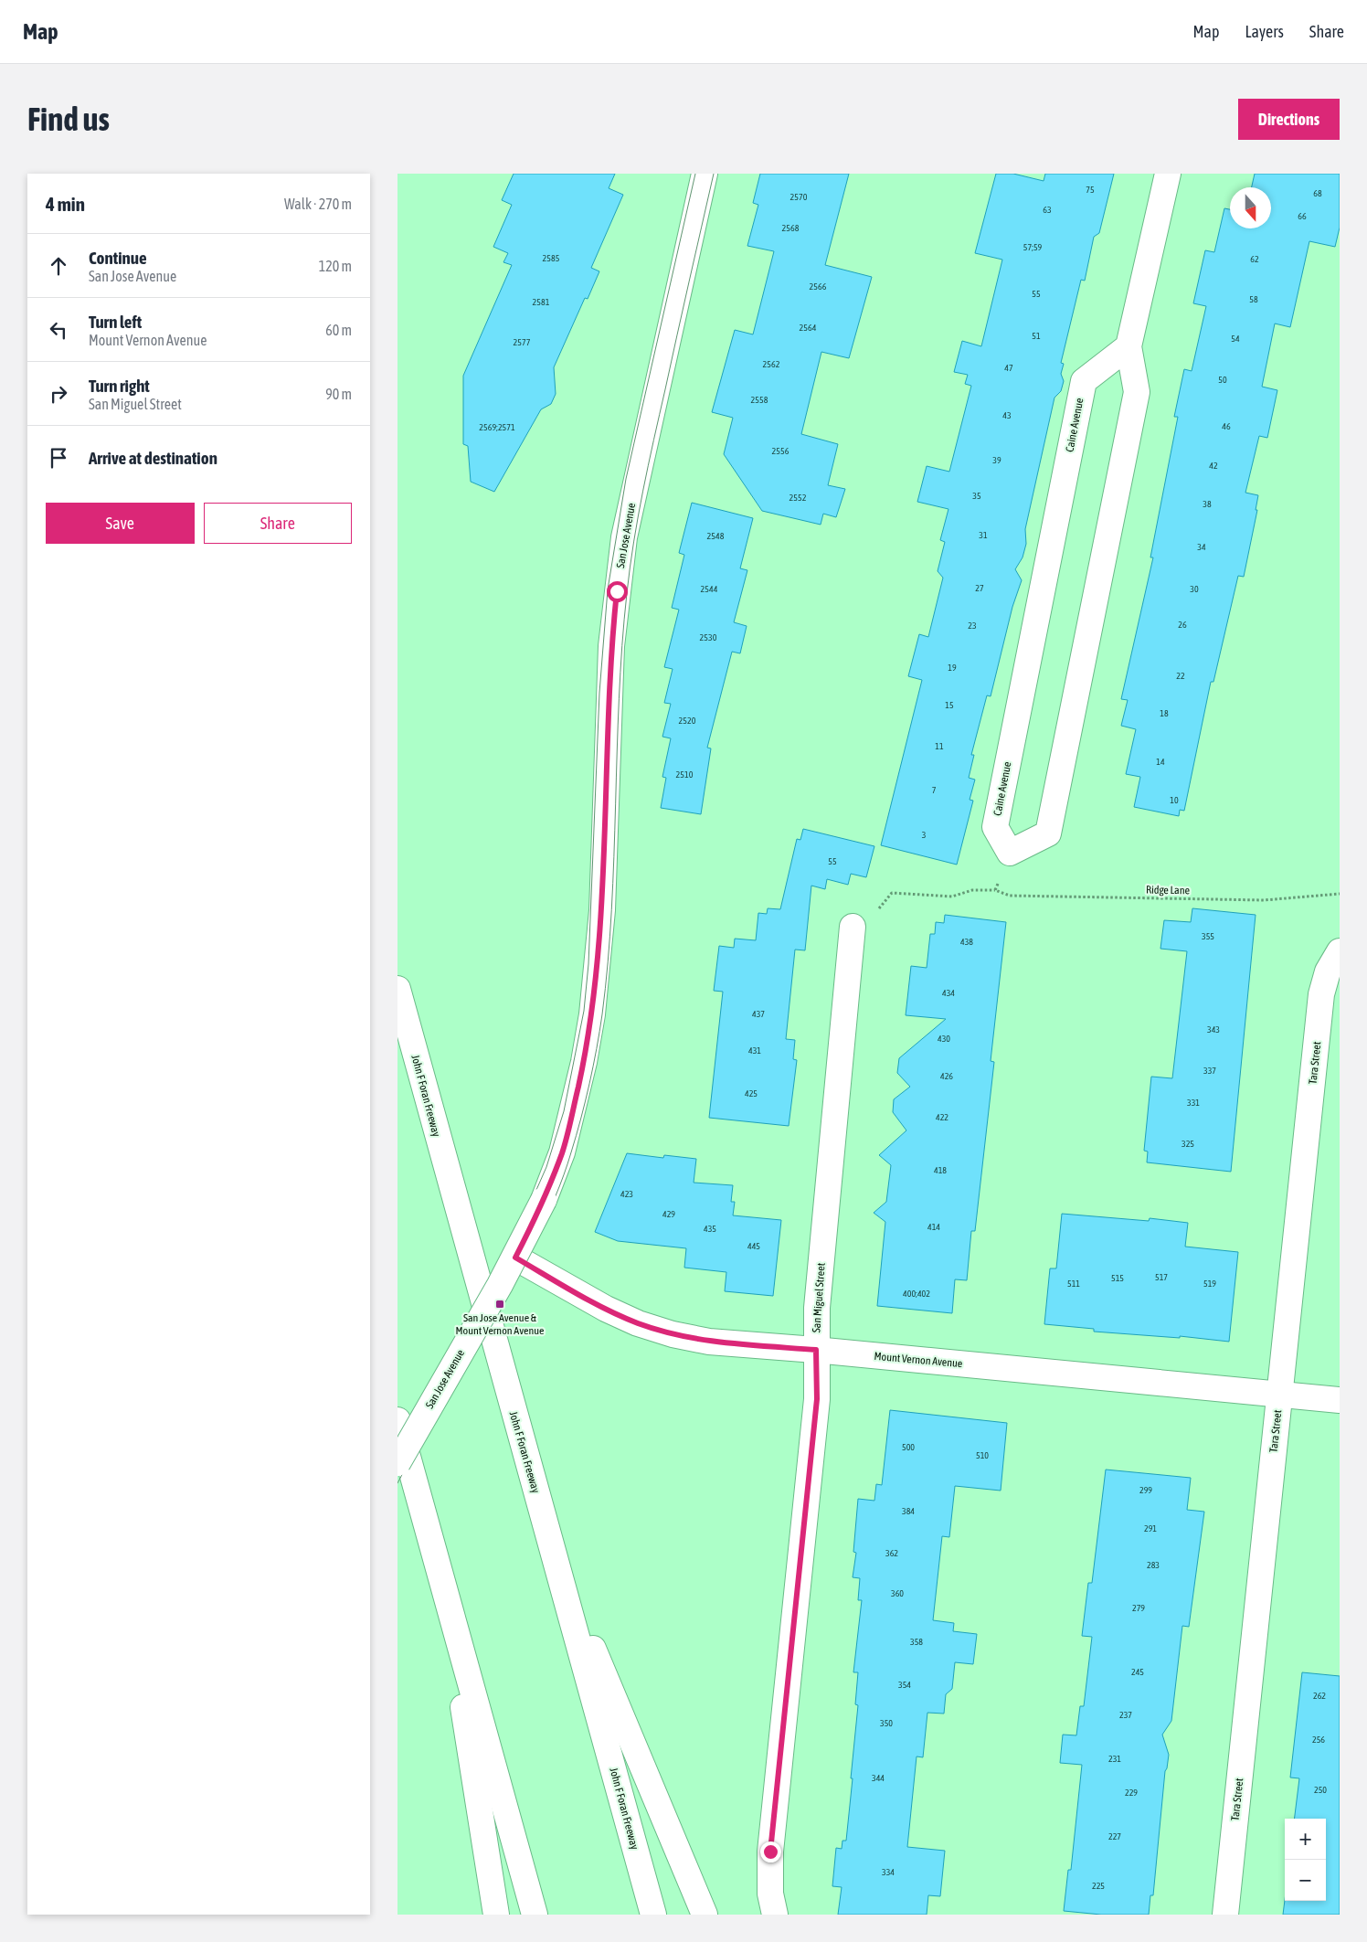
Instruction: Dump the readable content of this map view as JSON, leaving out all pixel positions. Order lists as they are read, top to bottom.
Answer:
{
  "streets": {
    "main road": [
      "Caine Avenue",
      "San Jose Avenue",
      "Tara Street",
      "John F Foran Freeway",
      "San Miguel Street",
      "Mount Vernon Avenue"
    ],
    "path": ["Ridge Lane"]
  },
  "crossings": [
    ["San Jose Avenue", "Mount Vernon Avenue"],
    ["Tara Street", "Mount Vernon Avenue"],
    ["San Miguel Street", "Mount Vernon Avenue"]
  ],
  "places": {
    "transit": ["San Jose Avenue & Mount Vernon Avenue"]
  },
  "house_numbers": [
    "75",
    "68",
    "2570",
    "63",
    "66",
    "2568",
    "57;59",
    "2585",
    "62",
    "2566",
    "55",
    "58",
    "2581",
    "2564",
    "51",
    "54",
    "2577",
    "2562",
    "47",
    "50",
    "2558",
    "43",
    "46",
    "2569;2571",
    "2556",
    "39",
    "42",
    "35",
    "2552",
    "38",
    "31",
    "2548",
    "34",
    "27",
    "2544",
    "30",
    "26",
    "23",
    "2530",
    "19",
    "22",
    "15",
    "18",
    "2520",
    "11",
    "14",
    "2510",
    "7",
    "10",
    "3",
    "55",
    "355",
    "438",
    "434",
    "437",
    "343",
    "430",
    "431",
    "337",
    "426",
    "425",
    "331",
    "422",
    "325",
    "418",
    "423",
    "429",
    "414",
    "435",
    "445",
    "517",
    "515",
    "511",
    "519",
    "400;402",
    "500",
    "510",
    "299",
    "384",
    "291",
    "362",
    "283",
    "360",
    "279",
    "358",
    "245",
    "354",
    "262",
    "237",
    "350",
    "256",
    "231",
    "344",
    "250",
    "229",
    "227",
    "334",
    "225"
  ],
  "north": "bottom",
  "page": {
    "header": "Map",
    "nav": ["Map", "Layers", "Share"],
    "buttons": [
      "Directions",
      ["Save", "Share"]
    ],
    "title": "Find us",
    "heading": ["4 min", "Walk · 270 m"],
    "list": [
      ["Continue", "San Jose Avenue", "120 m"],
      ["Turn left", "Mount Vernon Avenue", "60 m"],
      ["Turn right", "San Miguel Street", "90 m"],
      "Arrive at destination"
    ],
    "map_buttons": ["+", "−"]
  }
}
